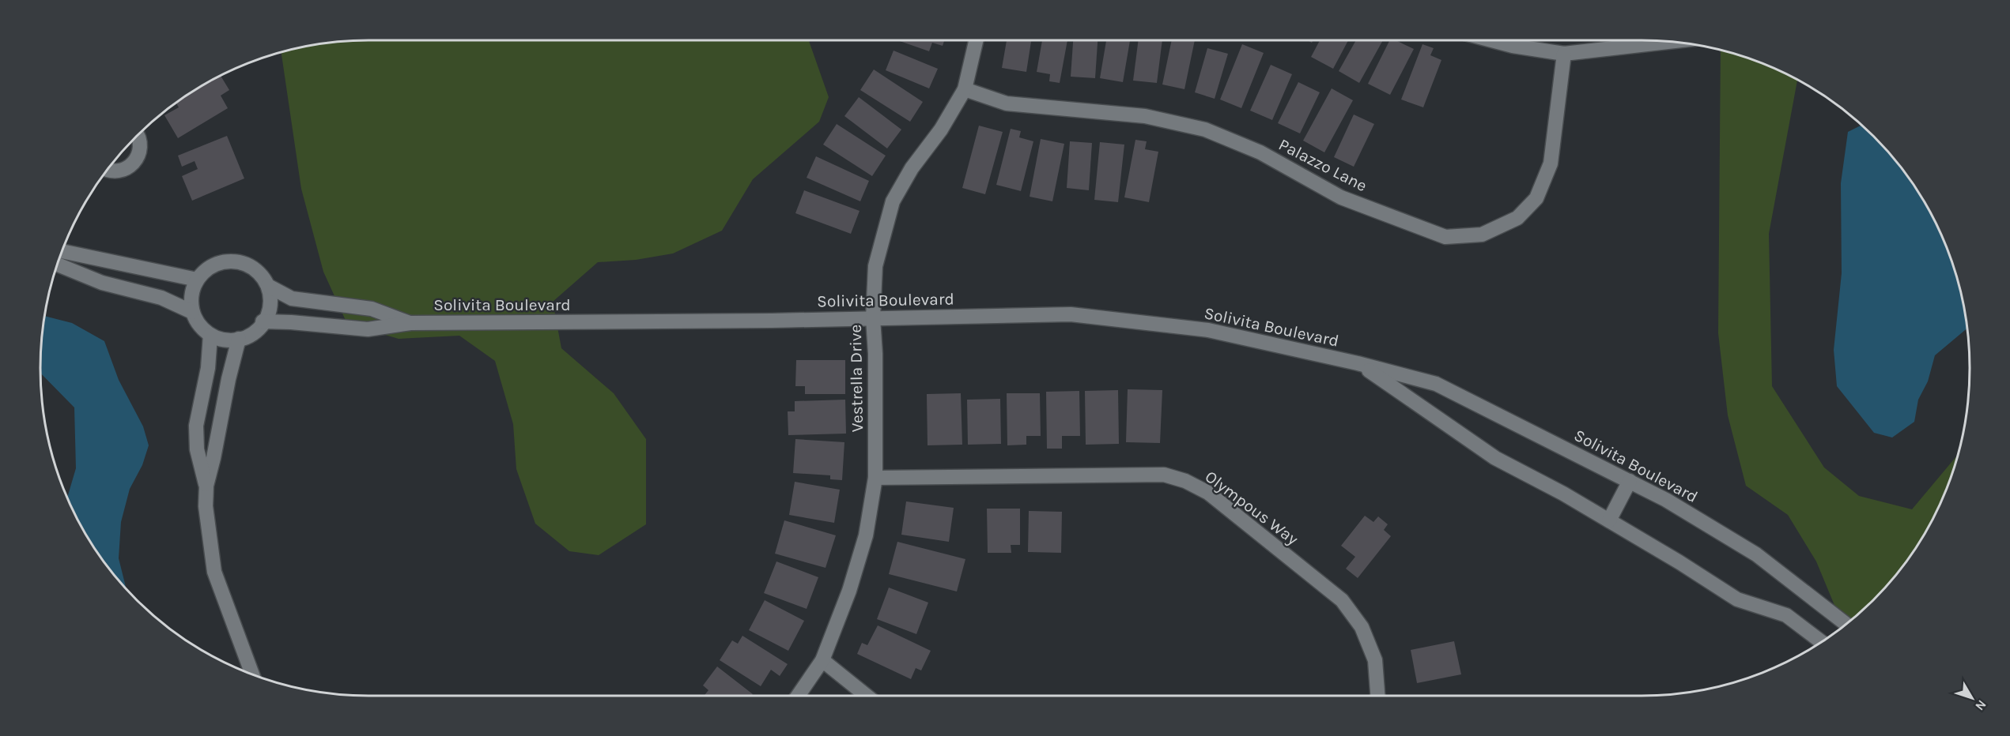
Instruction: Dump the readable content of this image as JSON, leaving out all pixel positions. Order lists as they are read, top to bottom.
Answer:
{
  "streets": {
    "street": [
      "Palazzo Lane",
      "Solivita Boulevard",
      "Vestrella Drive",
      "Olympous Way"
    ]
  },
  "crossings": [
    ["Palazzo Lane", "Vestrella Drive"],
    ["Solivita Boulevard", "Vestrella Drive"],
    ["Vestrella Drive", "Olympous Way"]
  ],
  "north": "bottom right"
}
